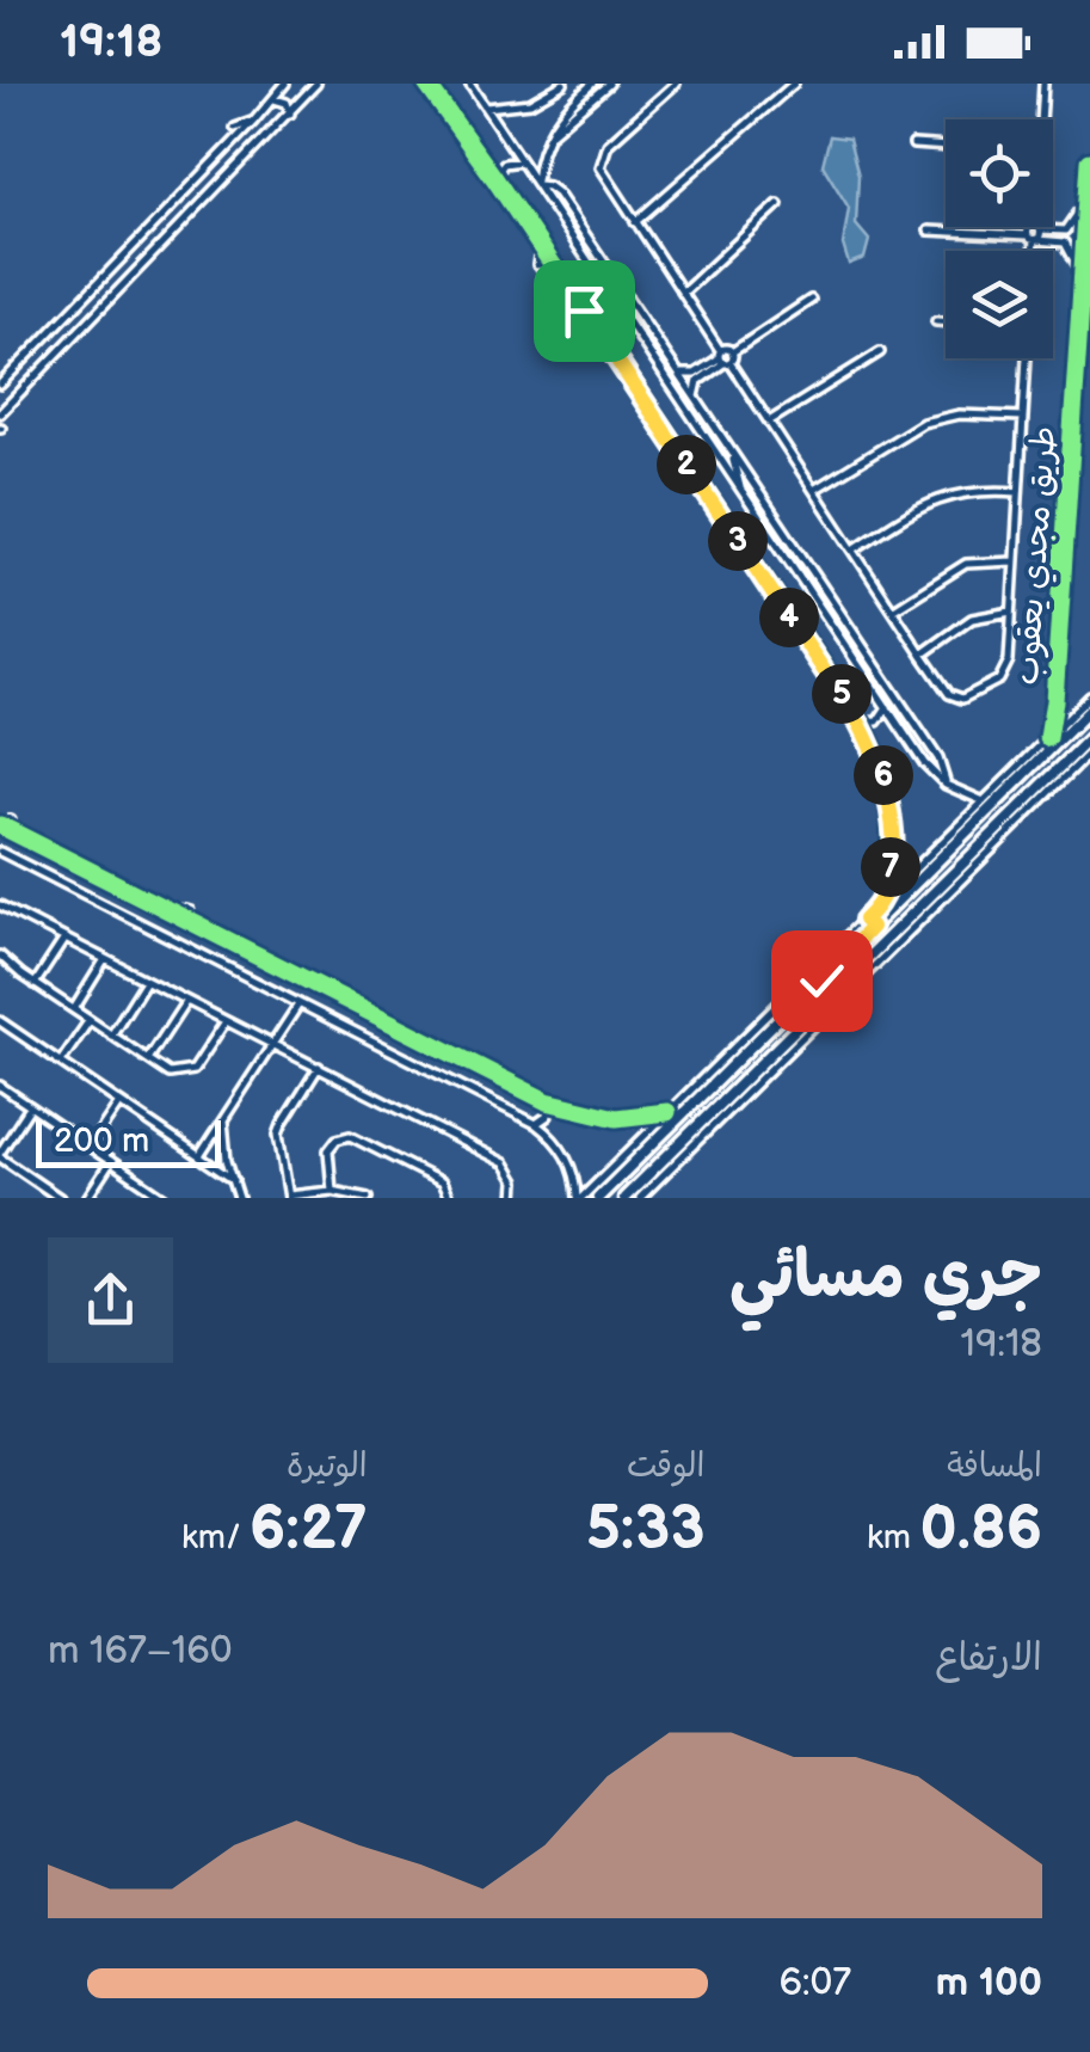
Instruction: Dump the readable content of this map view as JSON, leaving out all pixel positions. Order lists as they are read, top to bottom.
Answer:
{
  "streets": {
    "street": ["طريق مجدي يعقوب"]
  },
  "scale_bar": "200 m",
  "page": {
    "status": "19:18",
    "pins": [
      "2",
      "3",
      "4",
      "5",
      "6",
      "7"
    ],
    "scale": "200 m",
    "heading": ["جري مسائي", "19:18"],
    "stats": [
      ["المسافة", "0.86 km"],
      ["الوقت", "5:33"],
      ["الوتيرة", "6:27 /km"]
    ],
    "chart": ["الارتفاع", "160–167 m"],
    "list": [
      {
        "name": "100 m",
        "note": "6:07"
      }
    ]
  }
}
